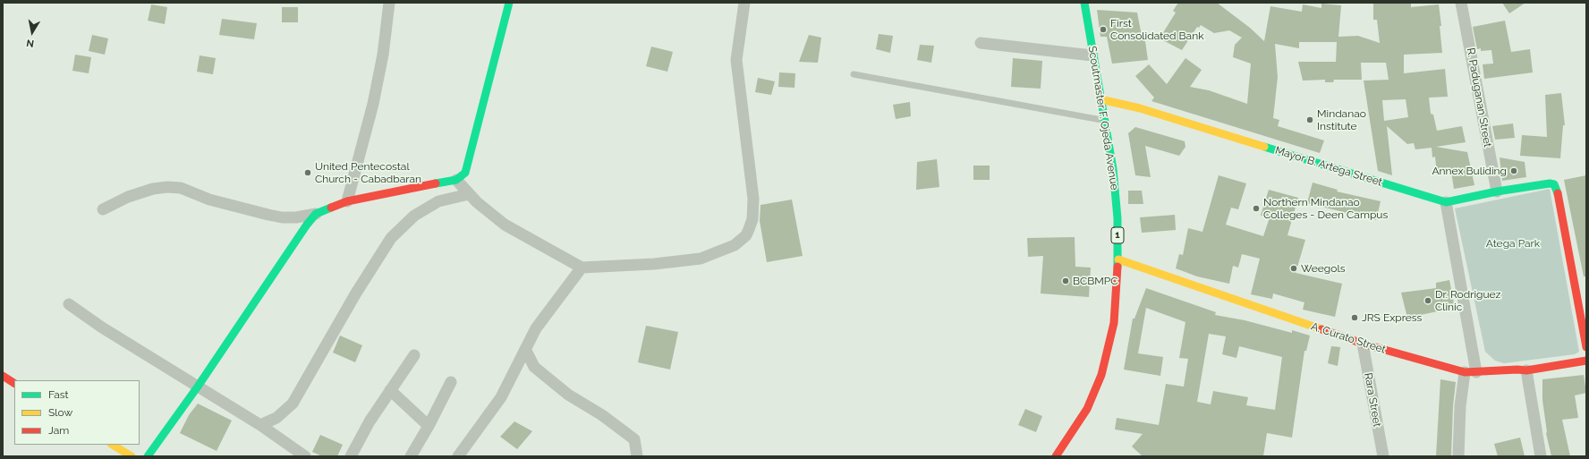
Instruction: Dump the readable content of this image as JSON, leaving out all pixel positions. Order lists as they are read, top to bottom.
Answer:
{
  "streets": {
    "main road": [
      "Scoutmaster F. Ojeda Avenue",
      "Mayor B. Artega Street",
      "1",
      "A. Curato Street"
    ],
    "street": ["R. Paduganan Street", "Rara Street"]
  },
  "crossings": [
    ["R. Paduganan Street", "Mayor B. Artega Street"],
    ["Scoutmaster F. Ojeda Avenue", "Mayor B. Artega Street"],
    ["Scoutmaster F. Ojeda Avenue", "A. Curato Street"],
    ["A. Curato Street", "Rara Street"]
  ],
  "parks": ["Atega Park"],
  "places": [
    "First Consolidated Bank",
    "Mindanao Institute",
    "Annex Buliding",
    "United Pentecostal Church - Cabadbaran",
    "Northern Mindanao Colleges - Deen Campus",
    "Weegols",
    "BCBMPC",
    "Dr. Rodriguez Clinic",
    "JRS Express"
  ],
  "legend": ["Fast", "Slow", "Jam"],
  "north": "bottom"
}
